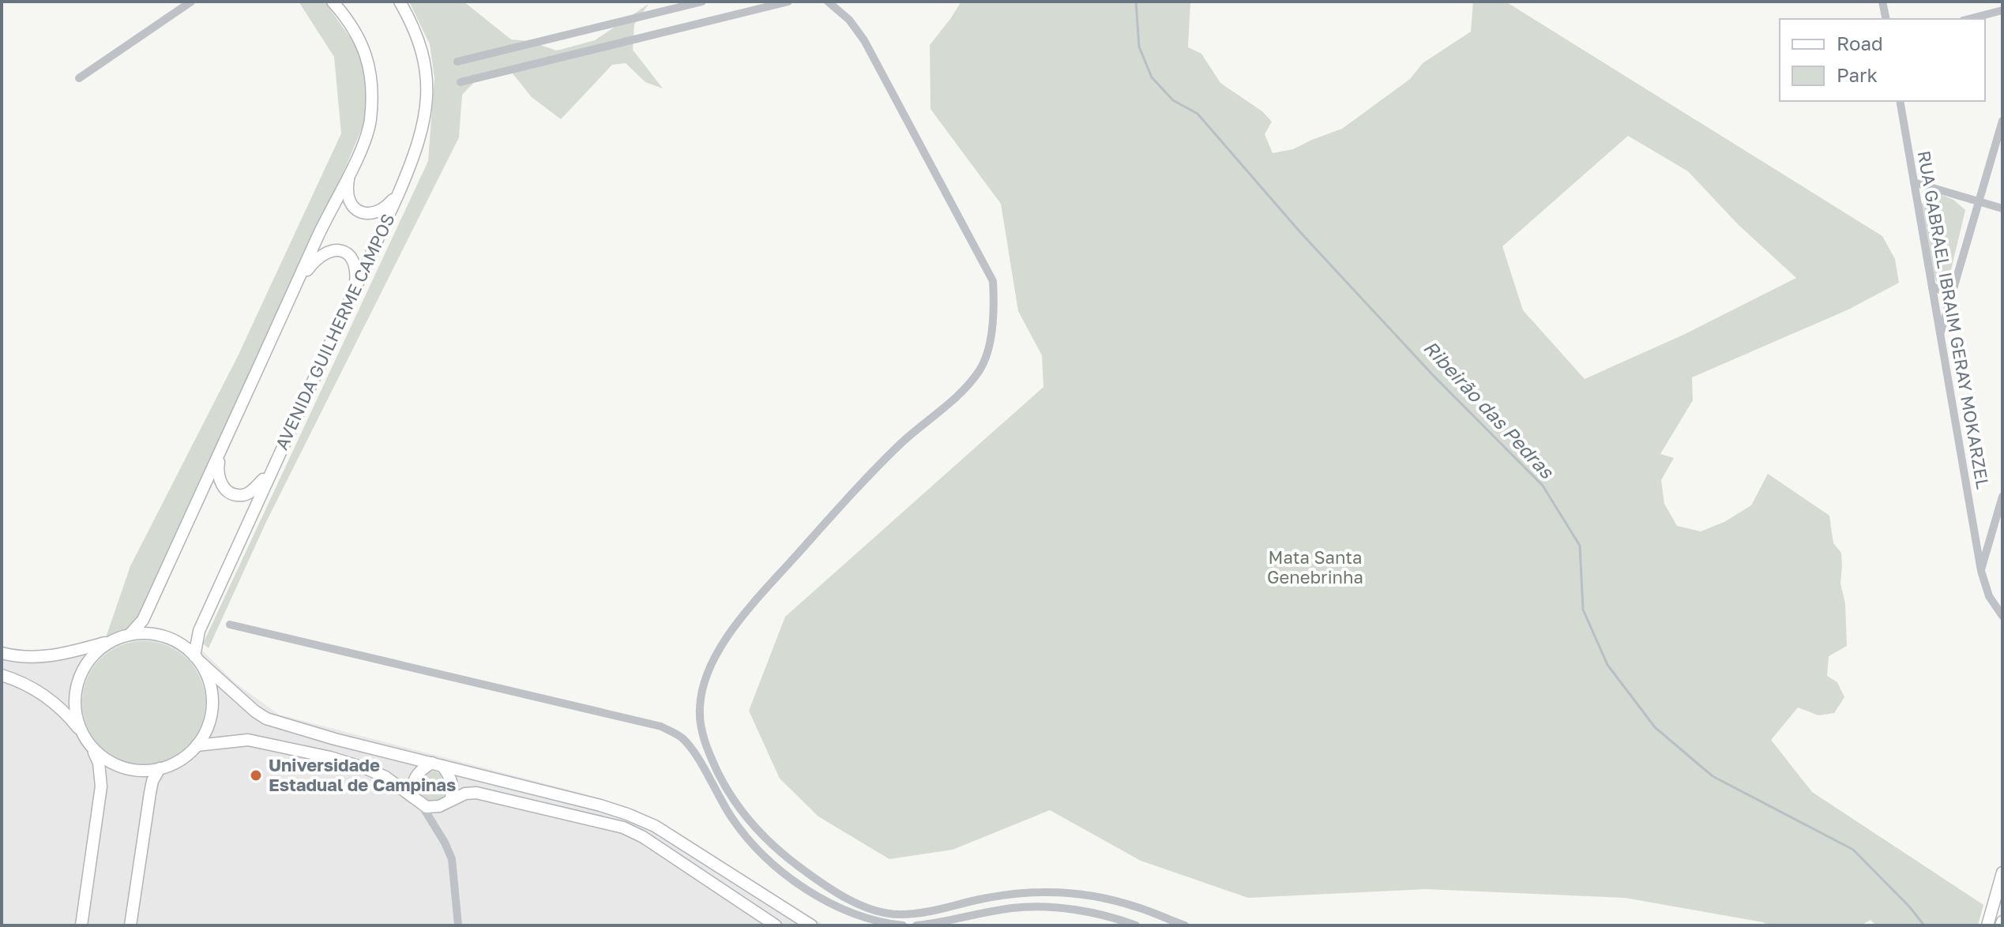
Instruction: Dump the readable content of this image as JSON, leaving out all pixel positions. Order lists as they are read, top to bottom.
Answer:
{
  "streets": {
    "main road": ["AVENIDA GUILHERME CAMPOS"],
    "street": ["RUA GABRAEL IBRAIM GERAY MOKARZEL"]
  },
  "water": ["Ribeirão das Pedras"],
  "parks": ["Mata Santa Genebrinha"],
  "places": ["Universidade Estadual de Campinas"],
  "legend": ["Road", "Park"]
}
